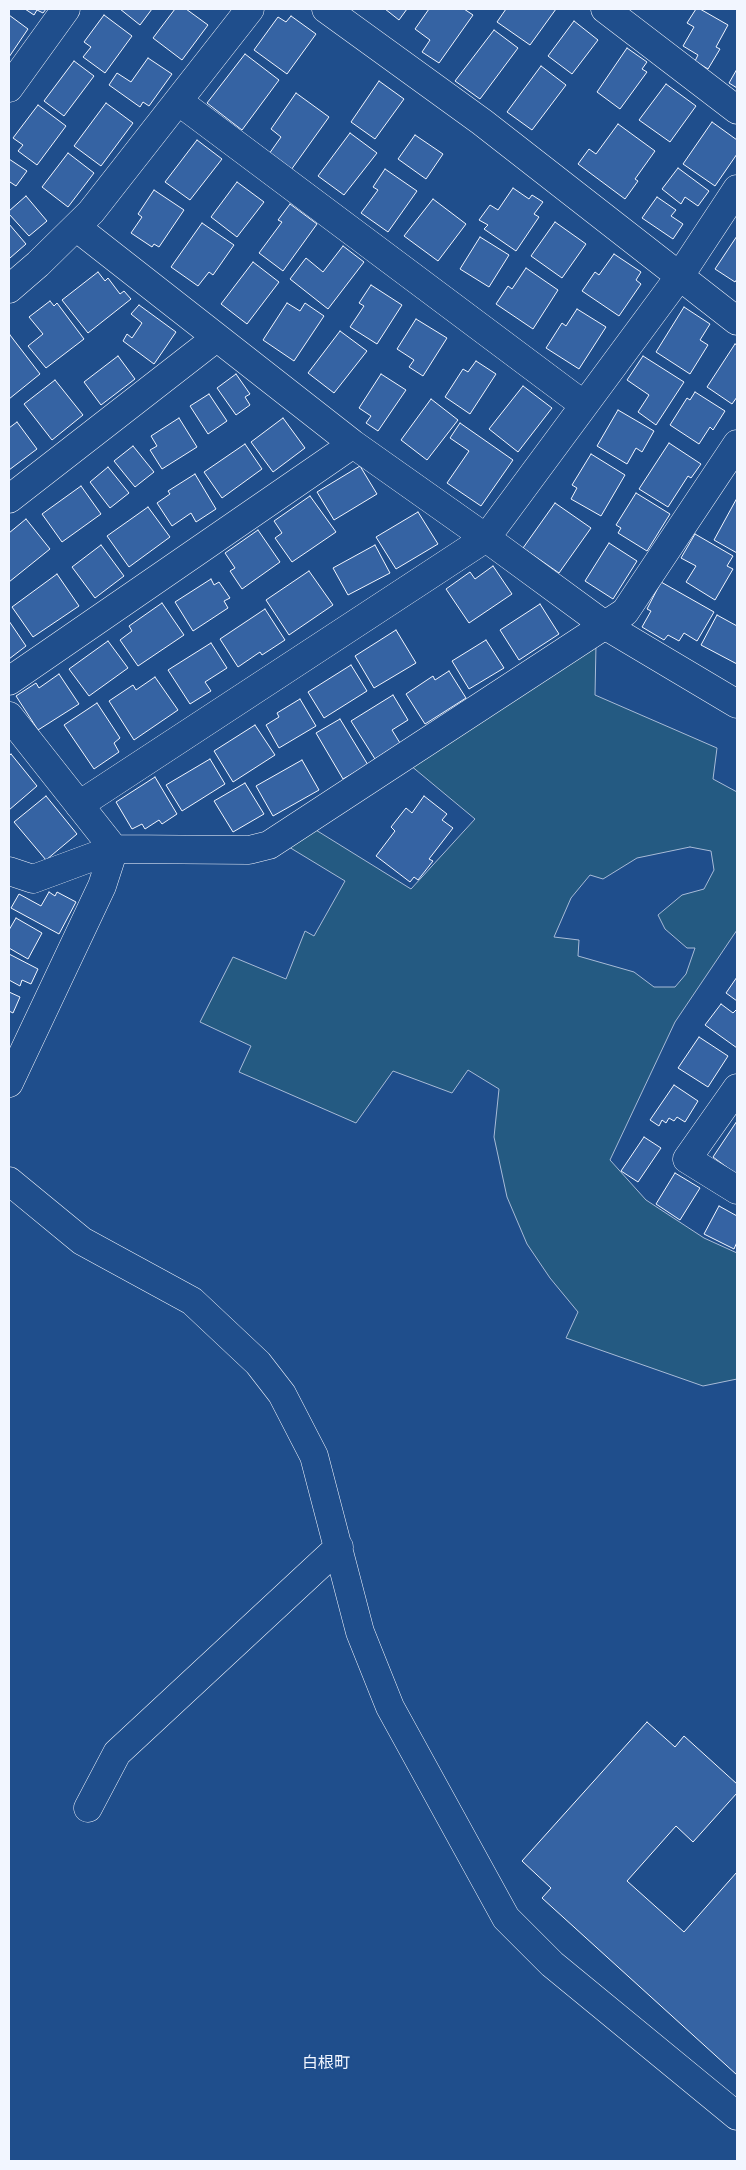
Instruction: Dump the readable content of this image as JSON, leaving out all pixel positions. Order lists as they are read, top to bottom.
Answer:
{
  "districts": ["白根町"]
}
